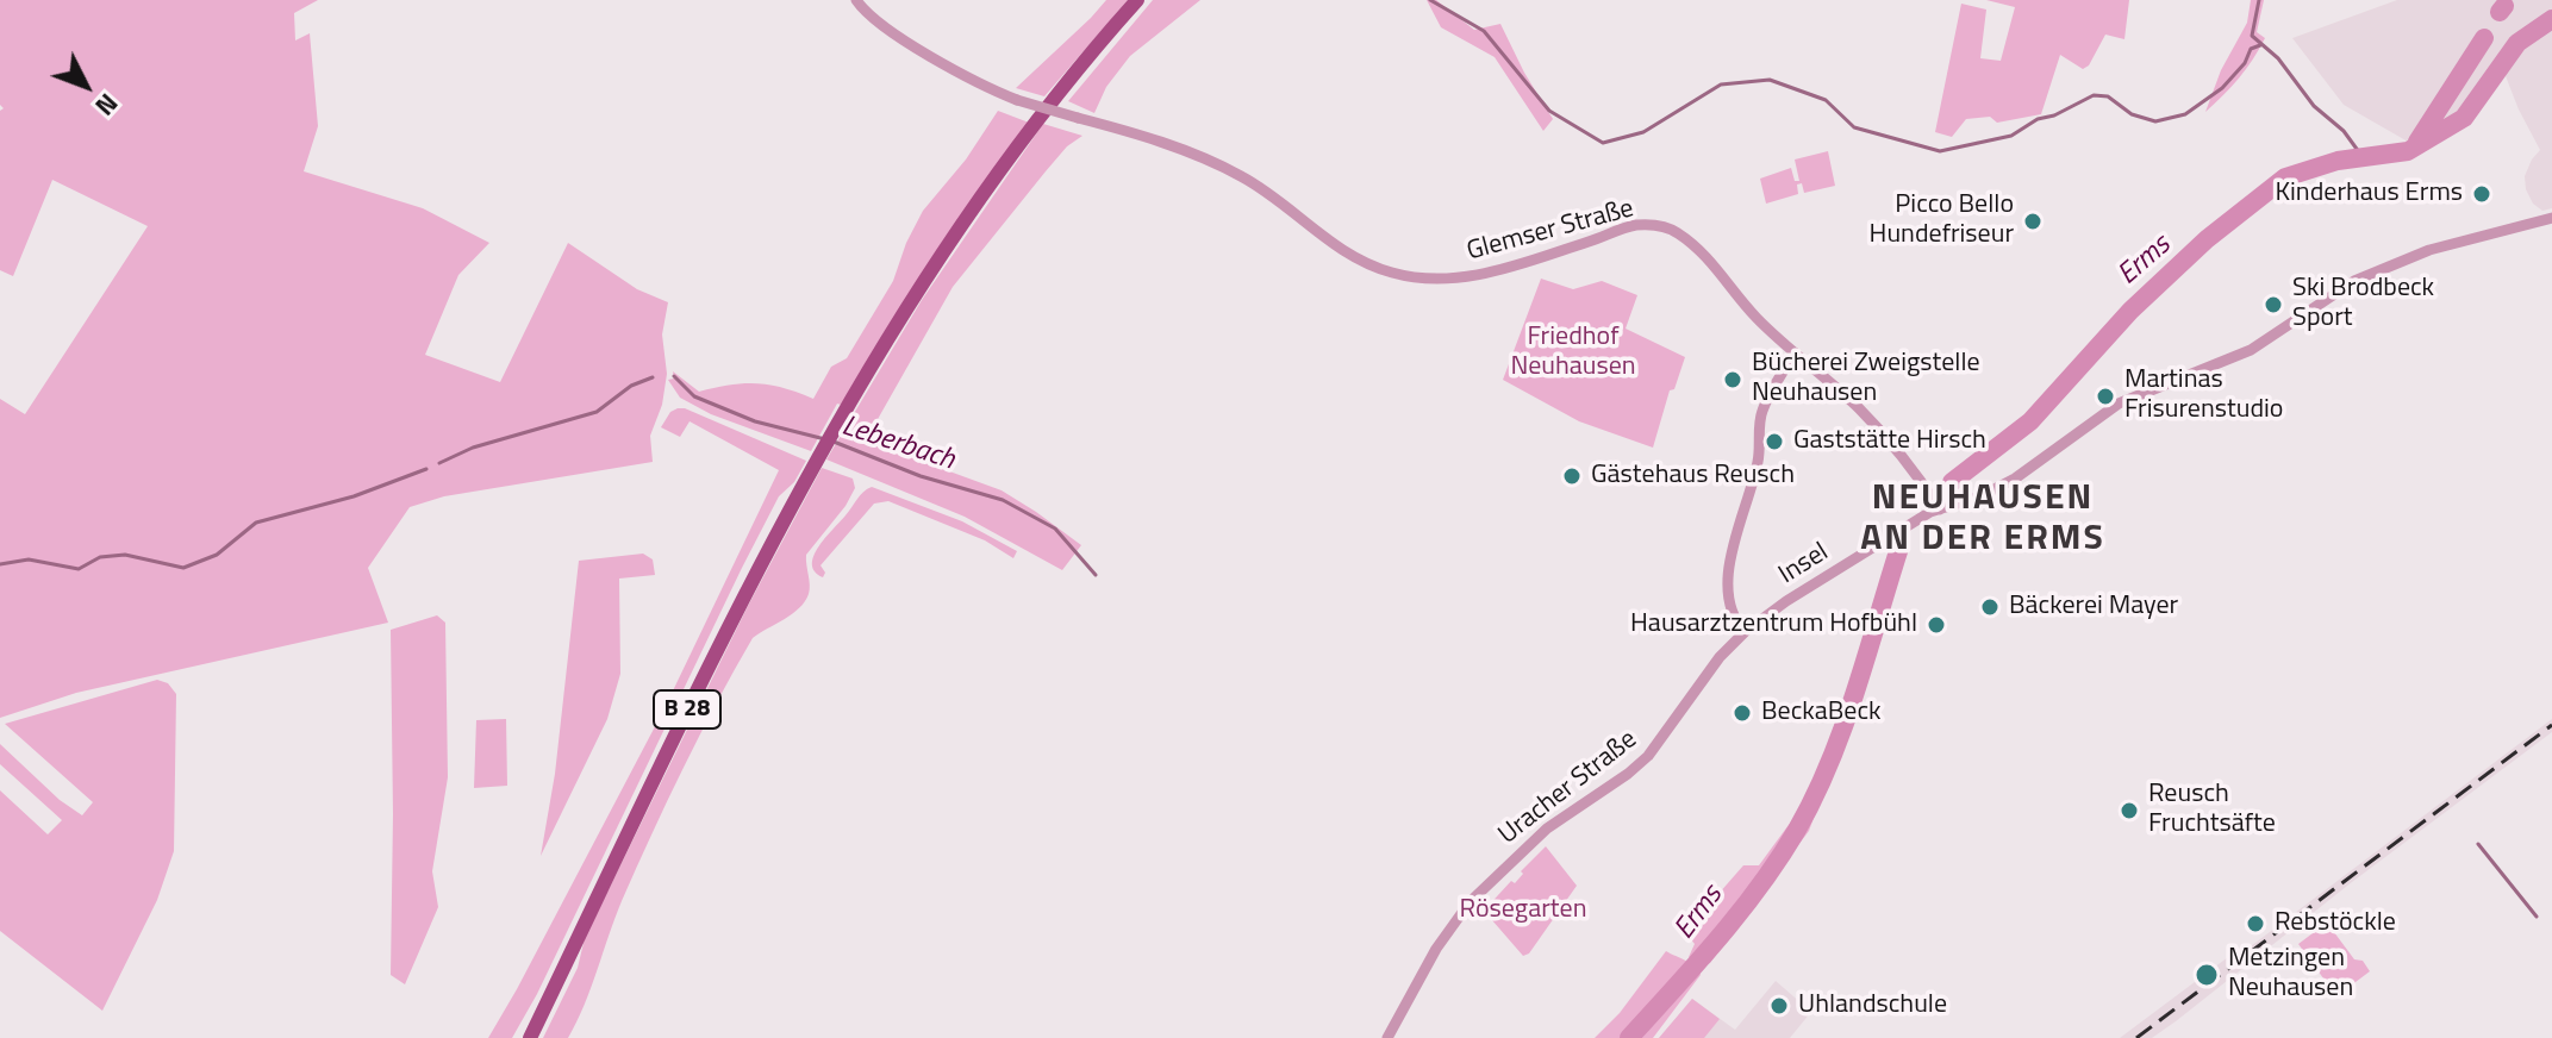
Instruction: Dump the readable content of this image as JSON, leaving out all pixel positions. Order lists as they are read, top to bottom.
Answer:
{
  "streets": {
    "main road": ["B 28"],
    "street": ["Glemser Straße", "Insel", "Uracher Straße"]
  },
  "crossings": [
    ["Glemser Straße", "Insel"],
    ["Insel", "Uracher Straße"]
  ],
  "districts": ["NEUHAUSEN AN DER ERMS"],
  "water": ["Erms", "Leberbach"],
  "parks": ["Friedhof Neuhausen", "Rösegarten"],
  "places": [
    "Kinderhaus Erms",
    "Picco Bello Hundefriseur",
    "Ski Brodbeck Sport",
    "Bücherei Zweigstelle Neuhausen",
    "Martinas Frisurenstudio",
    "Gaststätte Hirsch",
    "Gästehaus Reusch",
    "Bäckerei Mayer",
    "Hausarztzentrum Hofbühl",
    "BeckaBeck",
    "Reusch Fruchtsäfte",
    "Rebstöckle",
    "Metzingen Neuhausen",
    "Uhlandschule"
  ],
  "north": "bottom right"
}
